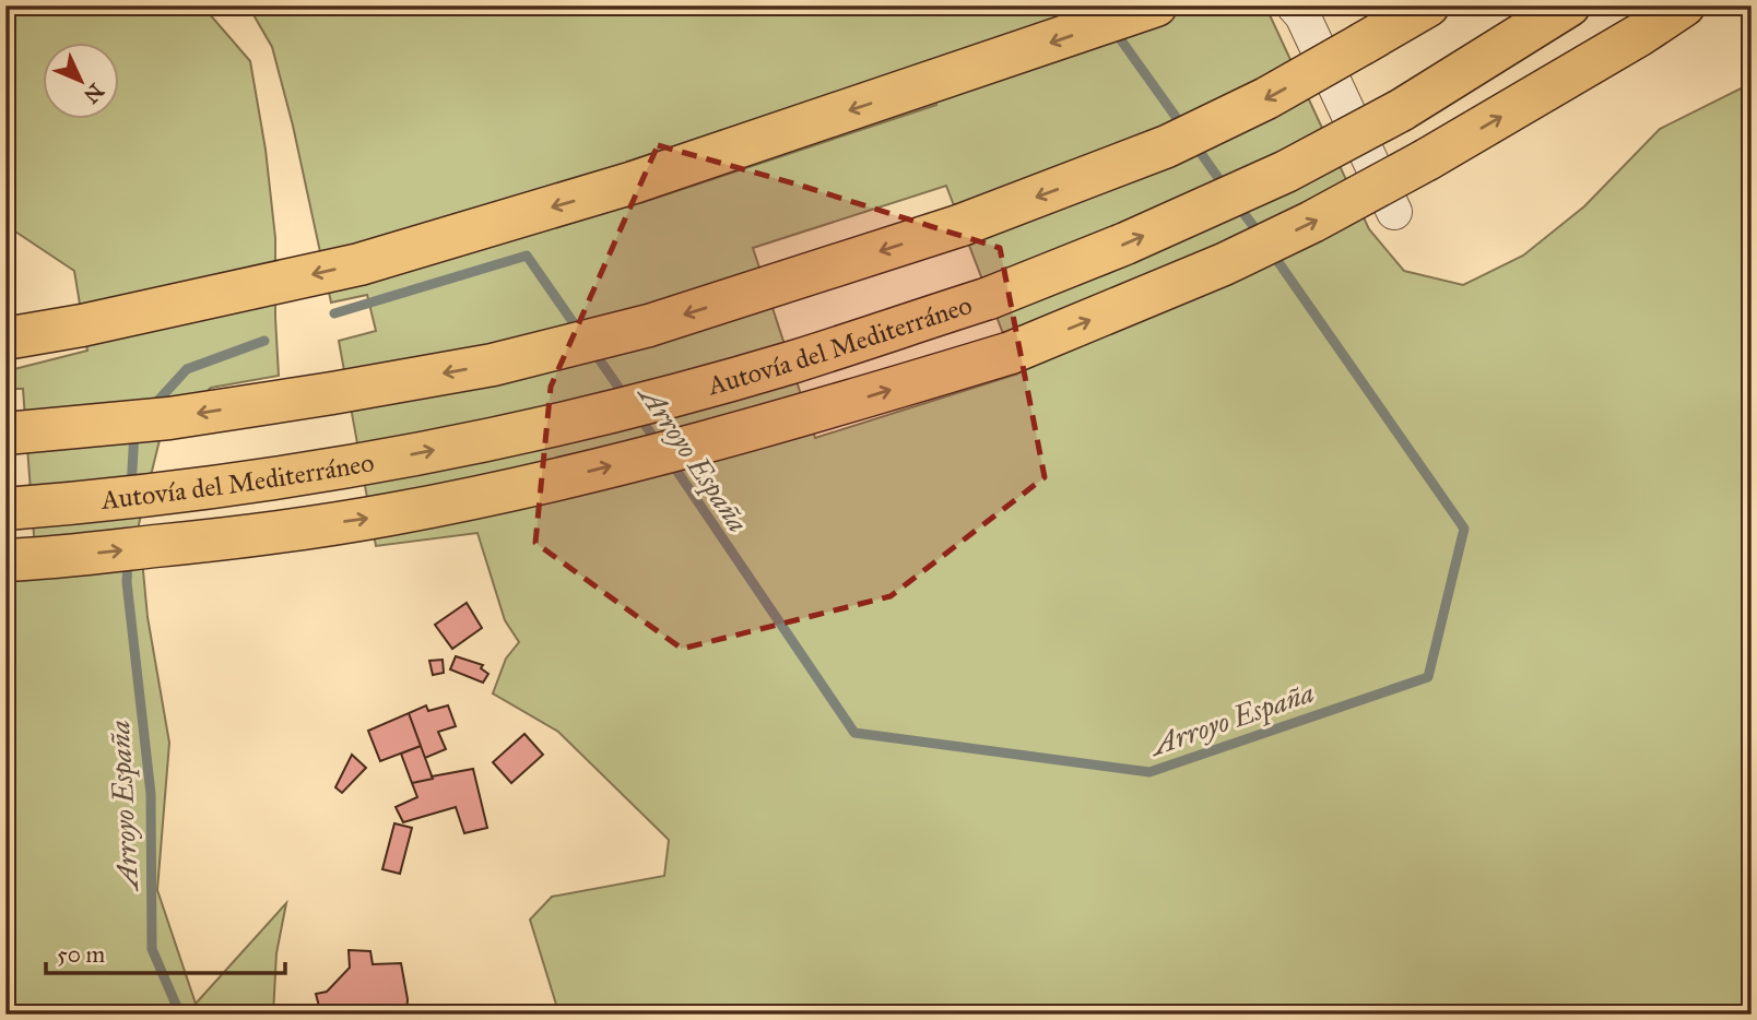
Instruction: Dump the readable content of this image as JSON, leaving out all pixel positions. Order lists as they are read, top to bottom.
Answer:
{
  "streets": {
    "highway": ["Autovía del Mediterráneo"]
  },
  "water": ["Arroyo España"],
  "scale_bar": "50 m",
  "north": "bottom right"
}
